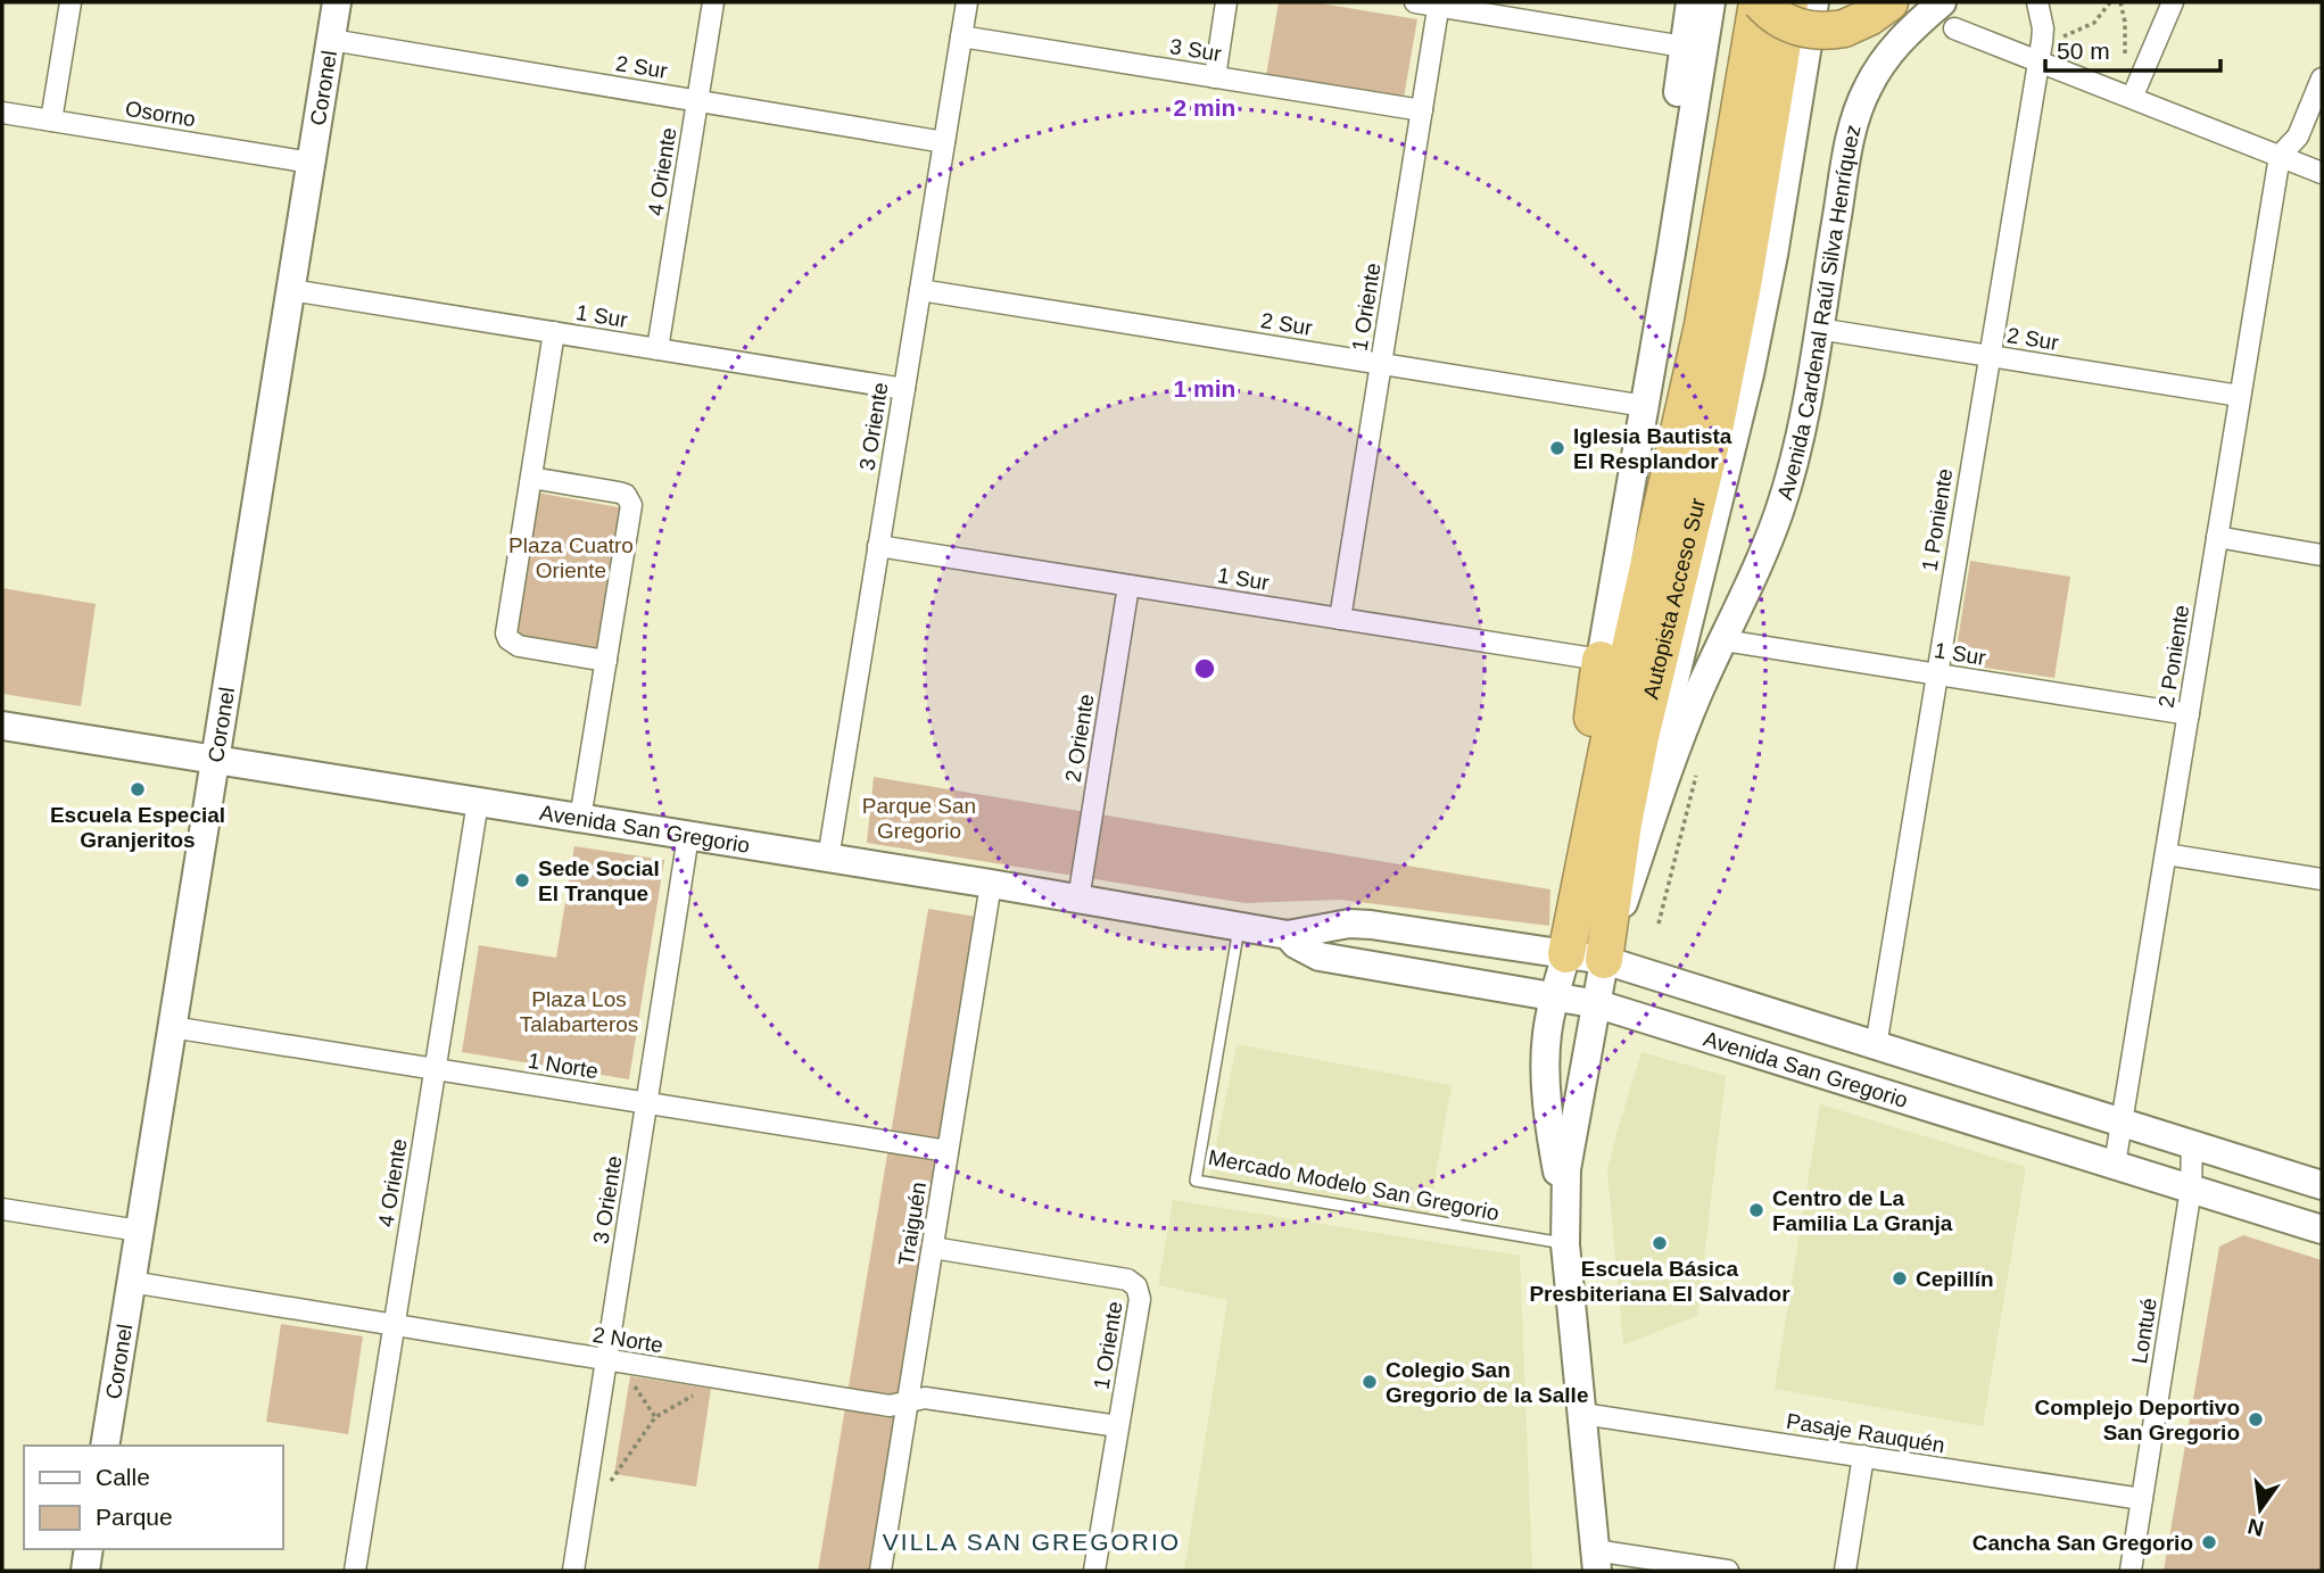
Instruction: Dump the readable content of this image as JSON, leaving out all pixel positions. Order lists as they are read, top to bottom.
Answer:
{
  "streets": {
    "highway": ["Autopista Acceso Sur"],
    "main road": ["Coronel", "Avenida Cardenal Raúl Silva Henríquez", "Avenida San Gregorio"],
    "street": [
      "3 Sur",
      "2 Sur",
      "Osorno",
      "4 Oriente",
      "1 Oriente",
      "1 Sur",
      "3 Oriente",
      "1 Poniente",
      "2 Poniente",
      "2 Oriente",
      "1 Norte",
      "Traiguén",
      "Lontué",
      "2 Norte",
      "Pasaje Rauquén"
    ],
    "lane": ["Mercado Modelo San Gregorio"]
  },
  "crossings": [
    ["3 Sur", "1 Oriente"],
    ["3 Sur", "3 Oriente"],
    ["2 Sur", "Coronel"],
    ["2 Sur", "4 Oriente"],
    ["2 Sur", "1 Oriente"],
    ["2 Sur", "Avenida Cardenal Raúl Silva Henríquez"],
    ["2 Sur", "3 Oriente"],
    ["2 Sur", "1 Poniente"],
    ["2 Sur", "2 Poniente"],
    ["Coronel", "Osorno"],
    ["Coronel", "1 Sur"],
    ["Coronel", "Avenida San Gregorio"],
    ["Coronel", "1 Norte"],
    ["Coronel", "2 Norte"],
    ["4 Oriente", "1 Sur"],
    ["4 Oriente", "Avenida San Gregorio"],
    ["4 Oriente", "1 Norte"],
    ["4 Oriente", "2 Norte"],
    ["1 Oriente", "1 Sur"],
    ["1 Oriente", "Traiguén"],
    ["1 Oriente", "2 Norte"],
    ["Avenida Cardenal Raúl Silva Henríquez", "1 Sur"],
    ["Avenida Cardenal Raúl Silva Henríquez", "Autopista Acceso Sur"],
    ["Avenida Cardenal Raúl Silva Henríquez", "Avenida San Gregorio"],
    ["1 Sur", "3 Oriente"],
    ["1 Sur", "1 Poniente"],
    ["1 Sur", "2 Poniente"],
    ["1 Sur", "2 Oriente"],
    ["3 Oriente", "Avenida San Gregorio"],
    ["3 Oriente", "1 Norte"],
    ["3 Oriente", "2 Norte"],
    ["1 Poniente", "Avenida San Gregorio"],
    ["Autopista Acceso Sur", "Avenida San Gregorio"],
    ["2 Poniente", "Avenida San Gregorio"],
    ["2 Oriente", "Avenida San Gregorio"],
    ["Avenida San Gregorio", "Mercado Modelo San Gregorio"],
    ["Avenida San Gregorio", "Traiguén"],
    ["Avenida San Gregorio", "Lontué"],
    ["1 Norte", "Traiguén"],
    ["Traiguén", "2 Norte"],
    ["Lontué", "Pasaje Rauquén"]
  ],
  "districts": ["VILLA SAN GREGORIO"],
  "parks": ["Plaza Cuatro Oriente", "Parque San Gregorio", "Plaza Los Talabarteros"],
  "places": [
    "Iglesia Bautista El Resplandor",
    "Escuela Especial Granjeritos",
    "Sede Social El Tranque",
    "Centro de La Familia La Granja",
    "Escuela Básica Presbiteriana El Salvador",
    "Cepillín",
    "Colegio San Gregorio de la Salle",
    "Complejo Deportivo San Gregorio",
    "Cancha San Gregorio"
  ],
  "legend": ["Calle", "Parque"],
  "scale_bar": "50 m",
  "north": "bottom",
  "rings": ["2 min", "1 min"]
}
